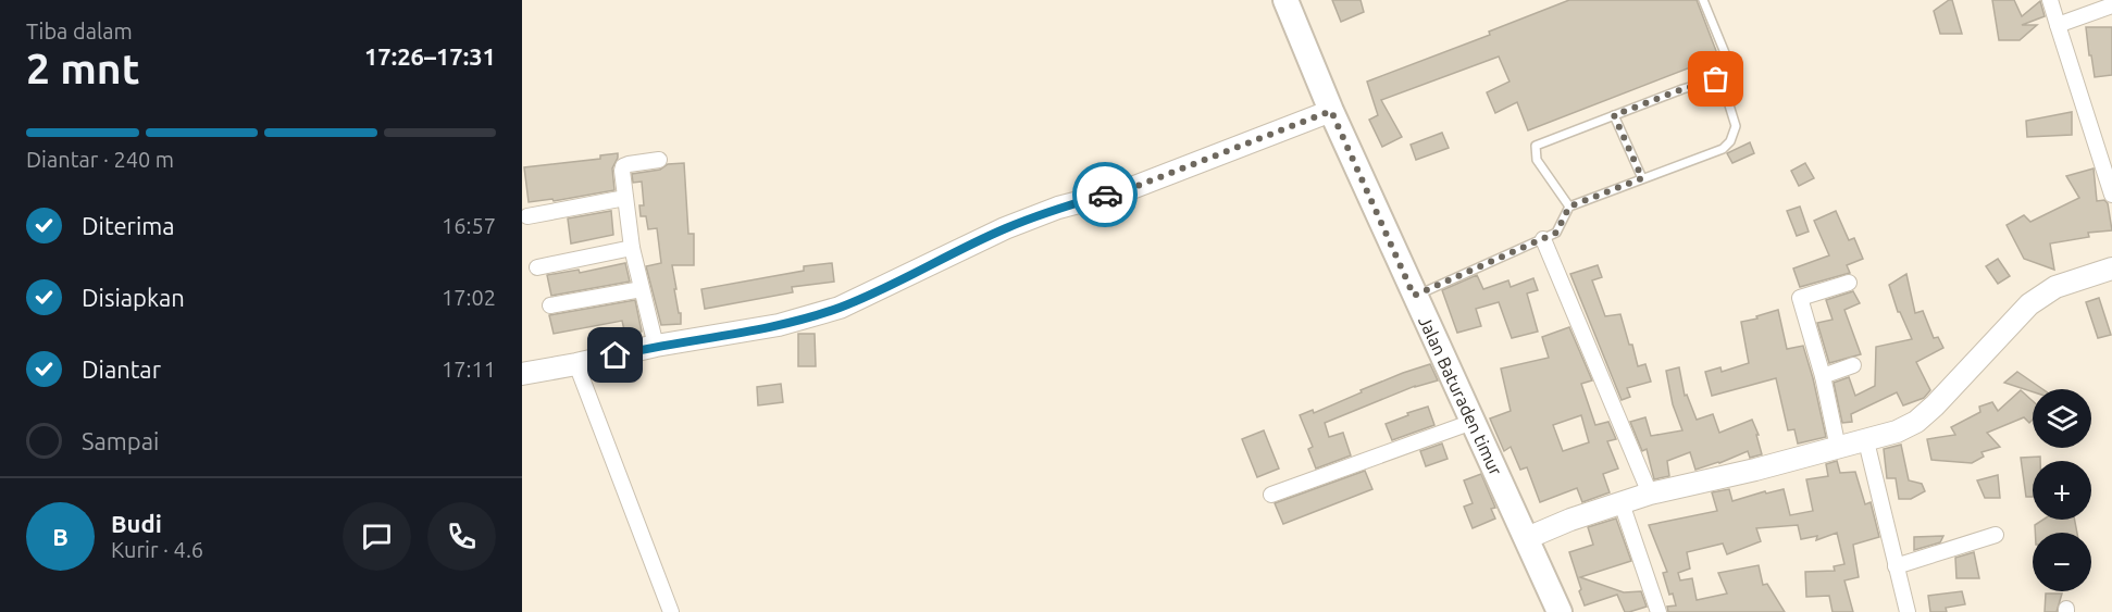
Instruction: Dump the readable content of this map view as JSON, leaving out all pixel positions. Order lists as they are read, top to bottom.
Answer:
{
  "streets": {
    "main road": ["Jalan Baturaden timur"]
  },
  "page": {
    "heading": ["2 mnt", "Tiba dalam", "17:26–17:31"],
    "panel": ["Budi", "Kurir · 4.6"],
    "bar": "Diantar · 240 m",
    "list": [
      ["Diterima", "16:57"],
      ["Disiapkan", "17:02"],
      ["Diantar", "17:11"],
      "Sampai"
    ],
    "map_buttons": ["+", "−"],
    "round": "B"
  }
}
